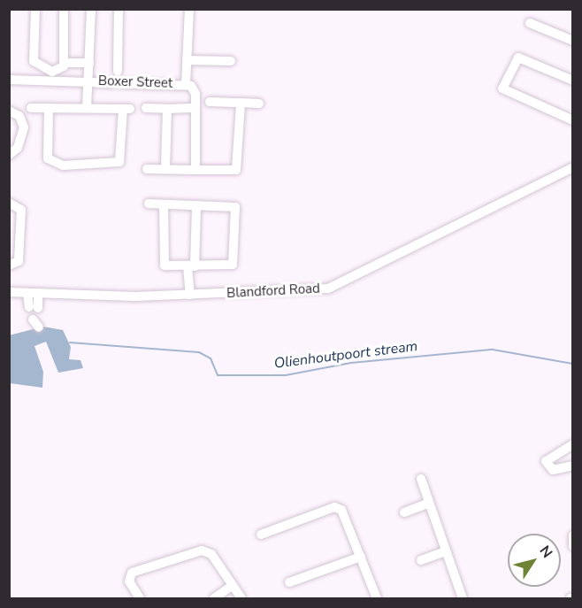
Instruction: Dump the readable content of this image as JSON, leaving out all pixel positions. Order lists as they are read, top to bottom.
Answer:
{
  "streets": {
    "street": ["Boxer Street", "Blandford Road"]
  },
  "water": ["Olienhoutpoort stream"],
  "north": "top right"
}
